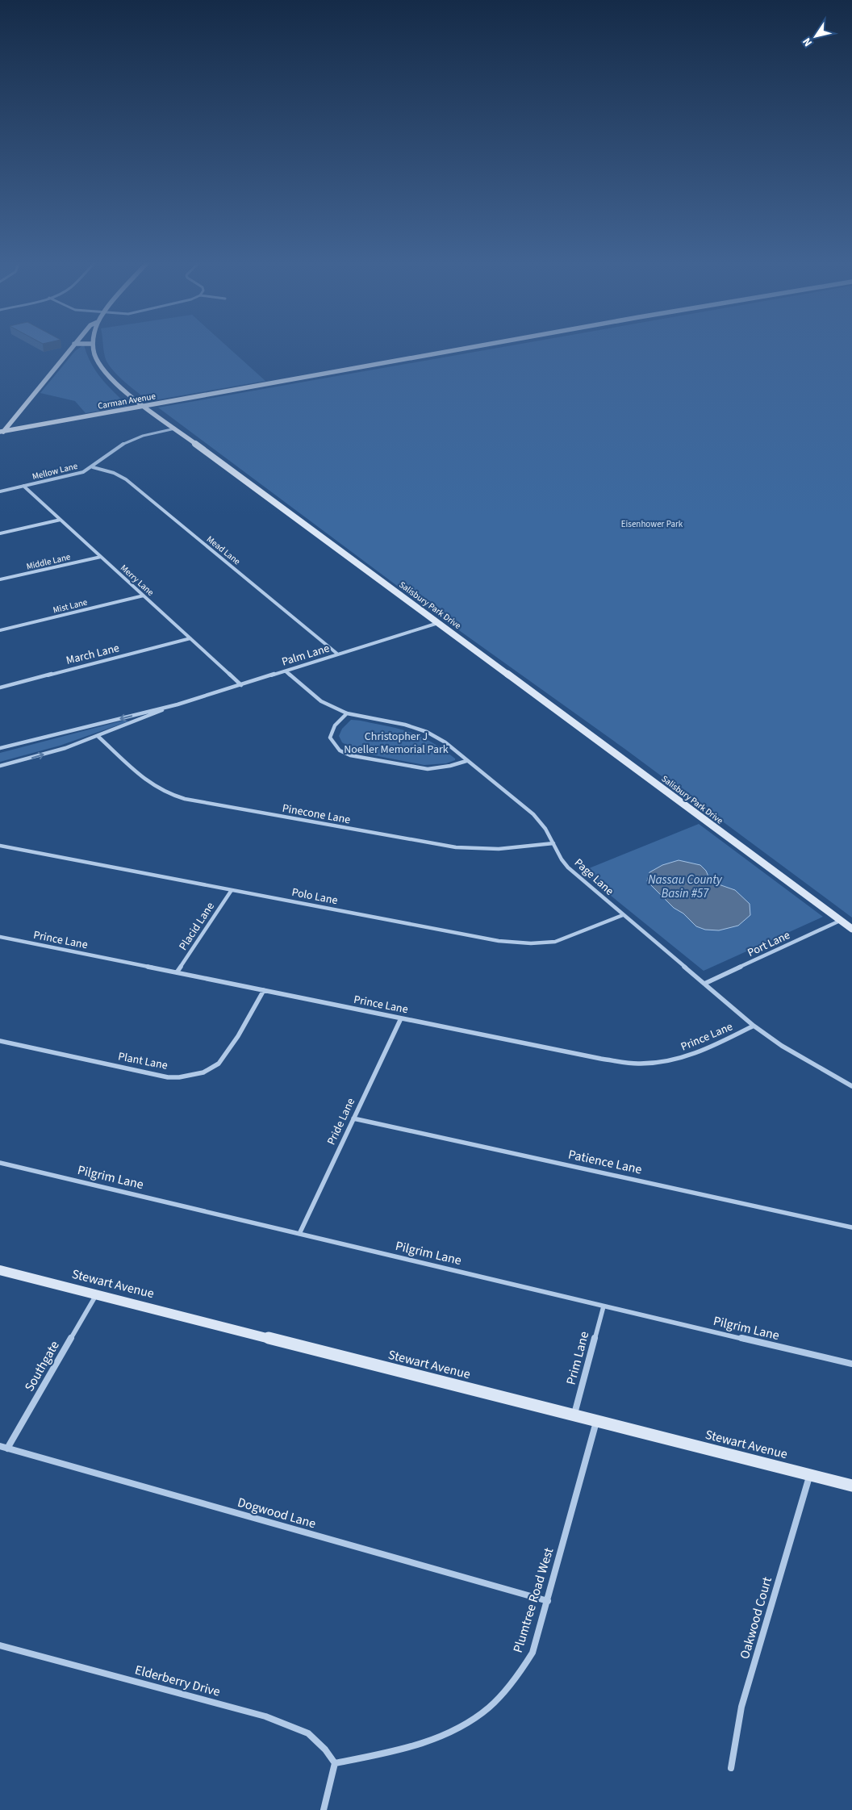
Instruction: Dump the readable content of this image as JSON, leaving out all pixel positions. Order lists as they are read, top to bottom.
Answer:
{
  "streets": {
    "main road": ["Carman Avenue", "Salisbury Park Drive", "Stewart Avenue"],
    "street": [
      "Mellow Lane",
      "Mead Lane",
      "Middle Lane",
      "Merry Lane",
      "Mist Lane",
      "March Lane",
      "Palm Lane",
      "Pinecone Lane",
      "Page Lane",
      "Polo Lane",
      "Placid Lane",
      "Prince Lane",
      "Port Lane",
      "Plant Lane",
      "Pride Lane",
      "Patience Lane",
      "Pilgrim Lane",
      "Prim Lane",
      "Southgate",
      "Dogwood Lane",
      "Plumtree Road West",
      "Oakwood Court",
      "Elderberry Drive"
    ]
  },
  "crossings": [
    ["Carman Avenue", "Salisbury Park Drive"],
    ["Mellow Lane", "Mead Lane"],
    ["Mellow Lane", "Merry Lane"],
    ["Mellow Lane", "Salisbury Park Drive"],
    ["Mead Lane", "Palm Lane"],
    ["Middle Lane", "Merry Lane"],
    ["Merry Lane", "Mist Lane"],
    ["Merry Lane", "March Lane"],
    ["Merry Lane", "Palm Lane"],
    ["Salisbury Park Drive", "Palm Lane"],
    ["Salisbury Park Drive", "Port Lane"],
    ["Palm Lane", "Pinecone Lane"],
    ["Palm Lane", "Page Lane"],
    ["Pinecone Lane", "Page Lane"],
    ["Page Lane", "Polo Lane"],
    ["Page Lane", "Prince Lane"],
    ["Page Lane", "Port Lane"],
    ["Polo Lane", "Placid Lane"],
    ["Placid Lane", "Prince Lane"],
    ["Prince Lane", "Plant Lane"],
    ["Prince Lane", "Pride Lane"],
    ["Pride Lane", "Patience Lane"],
    ["Pride Lane", "Pilgrim Lane"],
    ["Pilgrim Lane", "Prim Lane"],
    ["Stewart Avenue", "Prim Lane"],
    ["Stewart Avenue", "Southgate"],
    ["Stewart Avenue", "Plumtree Road West"],
    ["Stewart Avenue", "Oakwood Court"],
    ["Southgate", "Dogwood Lane"],
    ["Dogwood Lane", "Plumtree Road West"],
    ["Plumtree Road West", "Elderberry Drive"]
  ],
  "water": ["Nassau County Basin #57"],
  "parks": ["Eisenhower Park", "Christopher J Noeller Memorial Park"],
  "north": "bottom left"
}
